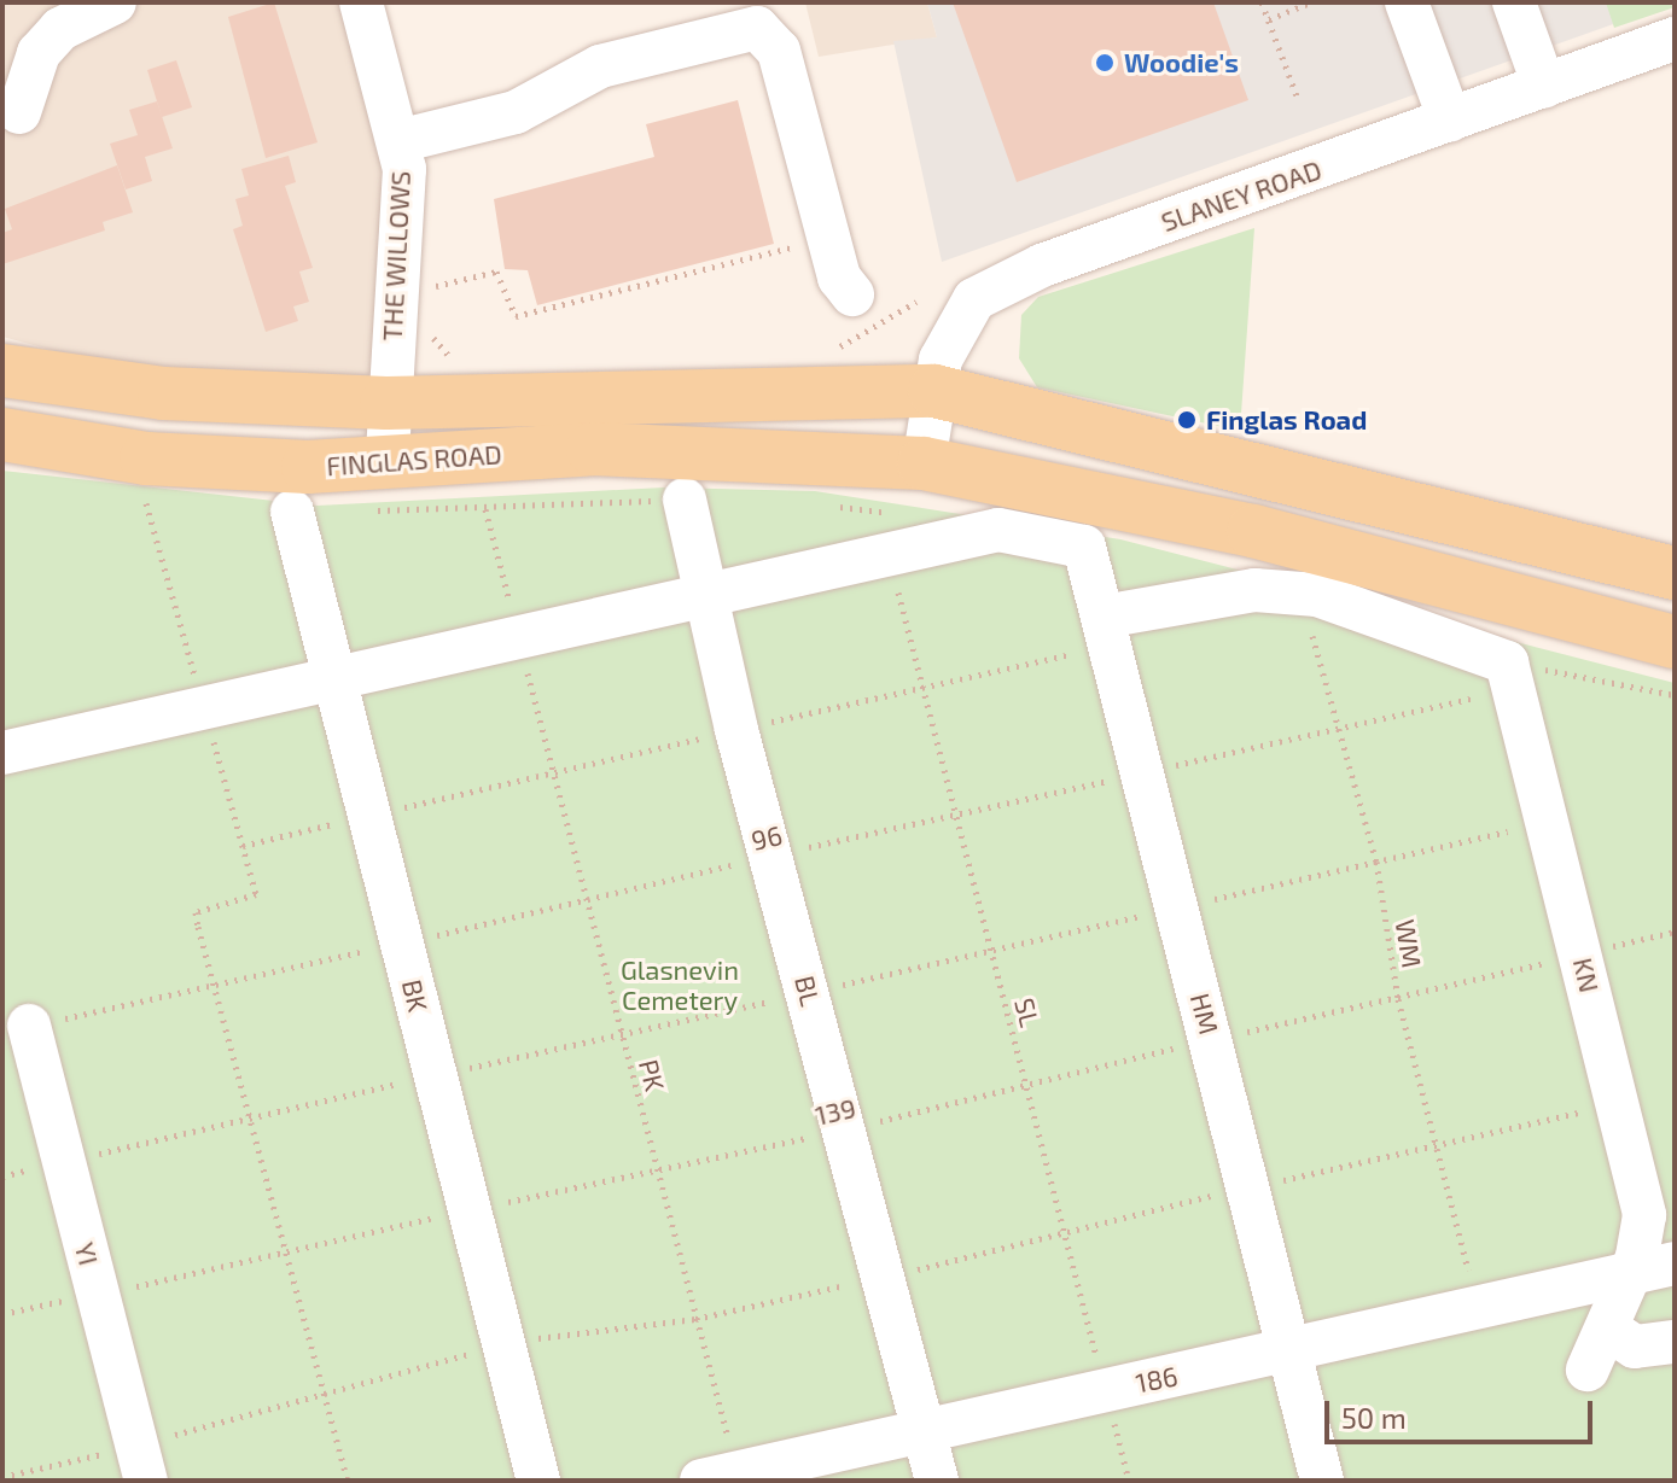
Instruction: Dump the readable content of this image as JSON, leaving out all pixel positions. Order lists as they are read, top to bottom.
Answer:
{
  "streets": {
    "main road": ["FINGLAS ROAD"],
    "street": [
      "SLANEY ROAD",
      "THE WILLOWS",
      "KN",
      "BL",
      "BK",
      "HM",
      "YI",
      "186"
    ],
    "path": [
      "96",
      "WM",
      "SL",
      "PK",
      "139"
    ]
  },
  "crossings": [
    ["SLANEY ROAD", "FINGLAS ROAD"],
    ["THE WILLOWS", "FINGLAS ROAD"],
    ["96", "WM"],
    ["96", "KN"],
    ["96", "BL"],
    ["96", "BK"],
    ["96", "SL"],
    ["96", "HM"],
    ["96", "PK"],
    ["96", "YI"],
    ["WM", "139"],
    ["WM", "186"],
    ["KN", "139"],
    ["KN", "186"],
    ["BL", "139"],
    ["BL", "186"],
    ["BK", "139"],
    ["SL", "HM"],
    ["SL", "139"],
    ["SL", "186"],
    ["HM", "139"],
    ["HM", "186"],
    ["PK", "139"],
    ["PK", "186"],
    ["139", "YI"]
  ],
  "parks": ["Glasnevin Cemetery"],
  "places": ["Woodie's", "Finglas Road"],
  "scale_bar": "50 m"
}
